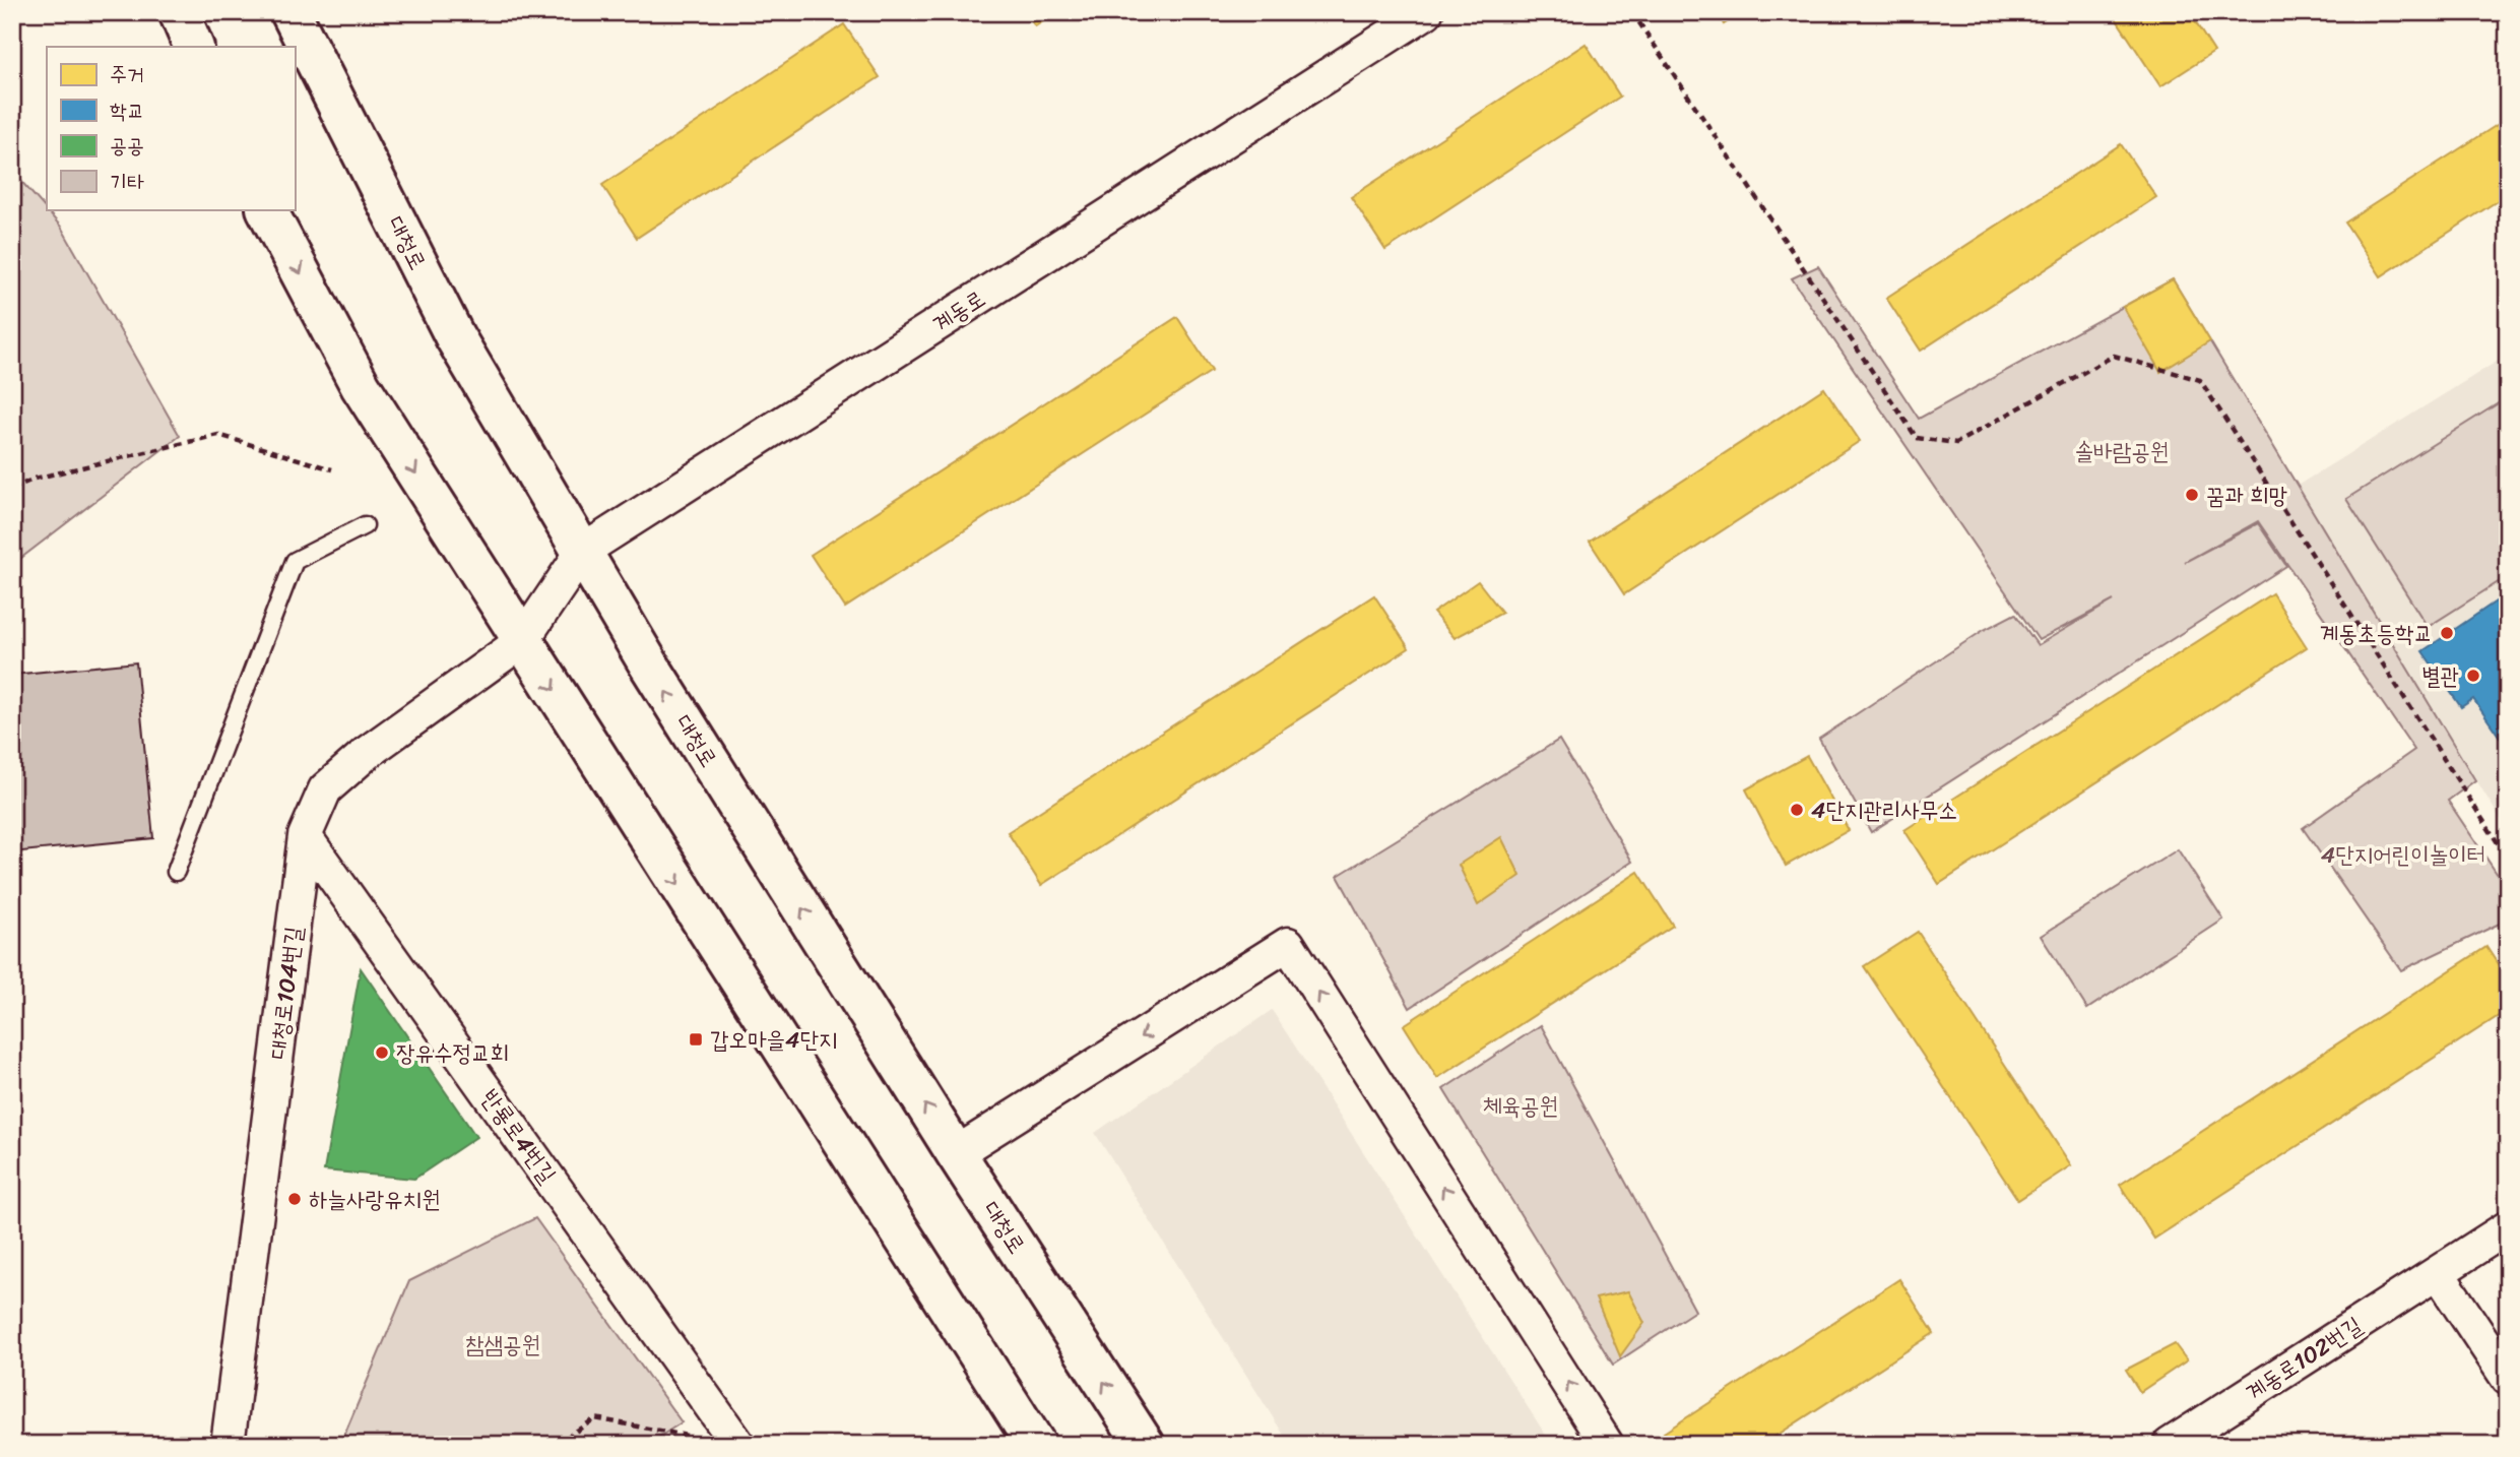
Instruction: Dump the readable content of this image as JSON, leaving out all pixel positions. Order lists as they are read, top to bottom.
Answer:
{
  "streets": {
    "main road": ["대청로"],
    "street": [
      "계동로",
      "대청로104번길",
      "반룡로4번길",
      "계동로102번길"
    ]
  },
  "crossings": [
    ["대청로", "계동로"],
    ["계동로", "대청로104번길"],
    ["대청로104번길", "반룡로4번길"]
  ],
  "parks": [
    "솔바람공원",
    "4단지어린이놀이터",
    "체육공원",
    "참샘공원"
  ],
  "places": {
    "other": [
      "꿈과 희망",
      "계동초등학교",
      "별관",
      "4단지관리사무소",
      "장유수정교회",
      "하늘사랑유치원"
    ],
    "transit": ["갑오마을4단지"]
  },
  "legend": [
    "주거",
    "학교",
    "공공",
    "기타"
  ]
}
